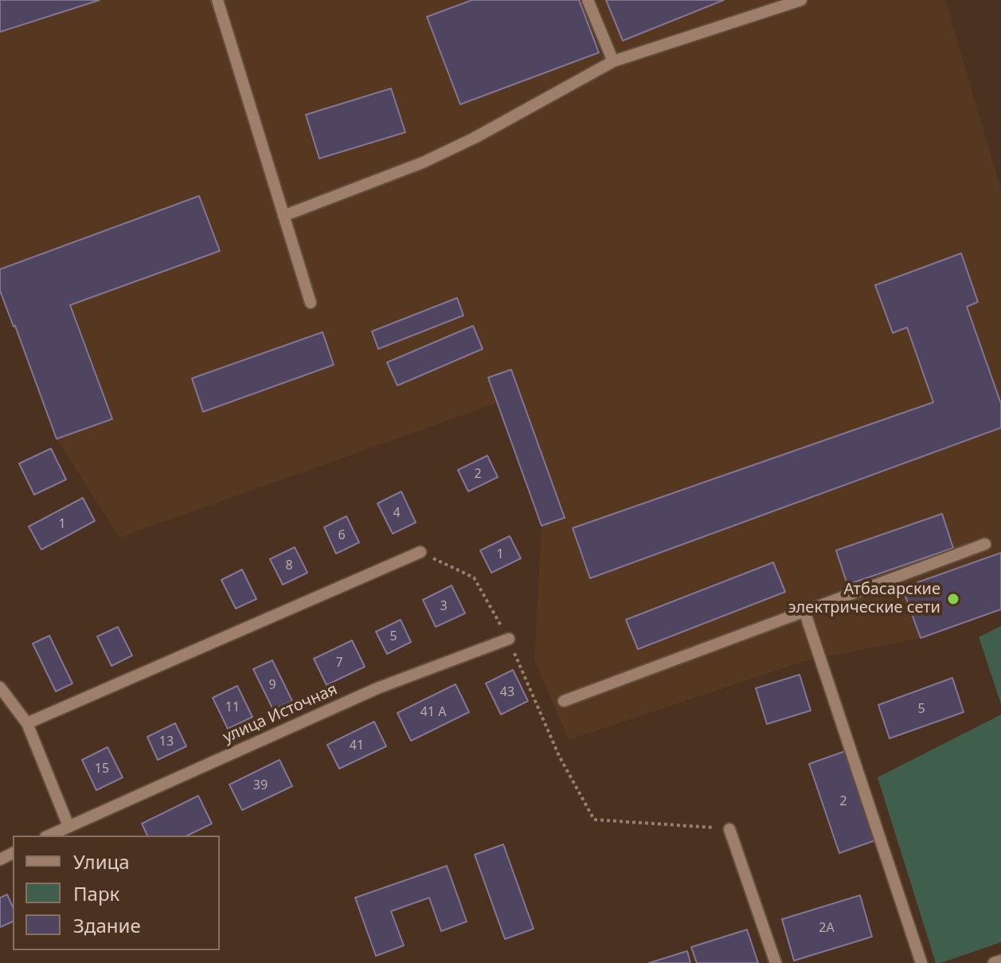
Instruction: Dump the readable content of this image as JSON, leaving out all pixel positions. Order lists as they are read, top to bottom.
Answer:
{
  "streets": {
    "street": ["улица Источная"]
  },
  "places": ["Атбасарские электрические сети"],
  "house_numbers": [
    "2",
    "4",
    "1",
    "6",
    "1",
    "8",
    "3",
    "5",
    "7",
    "9",
    "43",
    "11",
    "5",
    "41 А",
    "13",
    "41",
    "15",
    "39",
    "2",
    "2А"
  ],
  "legend": ["Улица", "Парк", "Здание"]
}
